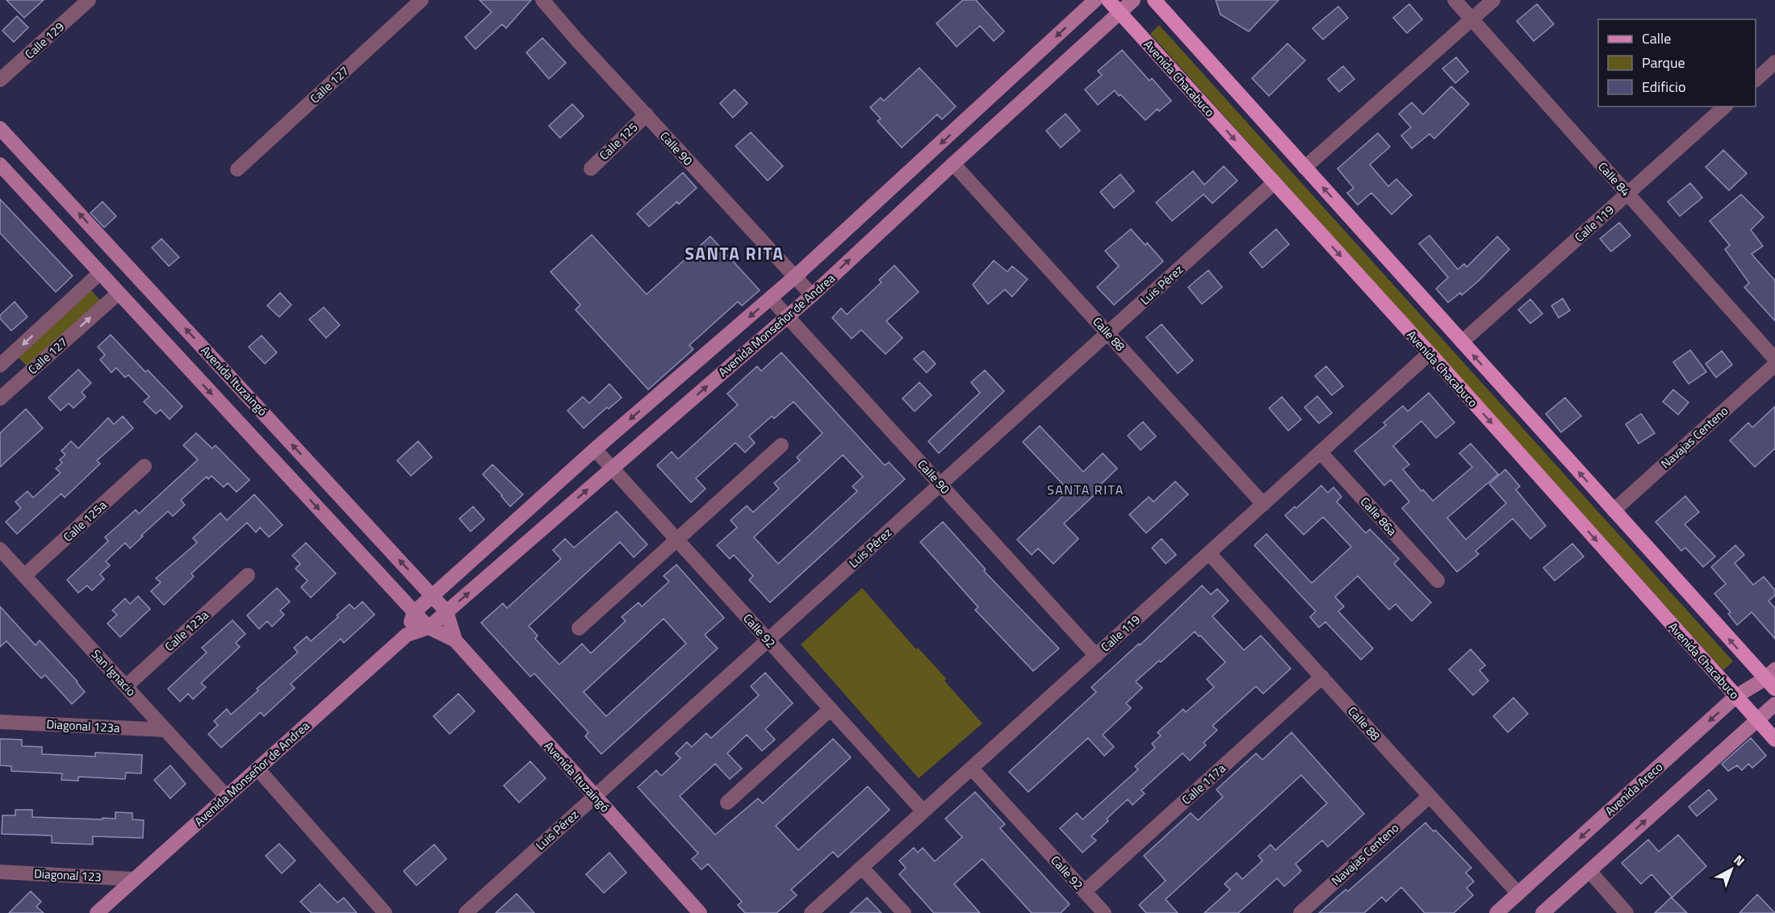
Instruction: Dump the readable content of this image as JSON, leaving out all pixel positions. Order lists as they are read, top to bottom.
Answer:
{
  "streets": {
    "main road": [
      "Avenida Chacabuco",
      "Avenida Monseñor de Andrea",
      "Avenida Ituzaingó",
      "Avenida Areco"
    ],
    "street": [
      "Calle 129",
      "Calle 127",
      "Calle 125",
      "Calle 90",
      "Calle 84",
      "Calle 119",
      "Luis Pérez",
      "Calle 88",
      "Navajas Centeno",
      "Calle 86a",
      "Calle 125a",
      "Calle 123a",
      "Calle 92",
      "San Ignacio",
      "Diagonal 123a",
      "Calle 117a",
      "Diagonal 123"
    ]
  },
  "crossings": [
    ["Avenida Chacabuco", "Calle 119"],
    ["Avenida Chacabuco", "Luis Pérez"],
    ["Avenida Chacabuco", "Avenida Monseñor de Andrea"],
    ["Avenida Chacabuco", "Avenida Areco"],
    ["Calle 127", "Avenida Ituzaingó"],
    ["Calle 125", "Calle 90"],
    ["Calle 90", "Calle 119"],
    ["Calle 90", "Luis Pérez"],
    ["Calle 90", "Avenida Monseñor de Andrea"],
    ["Calle 84", "Calle 119"],
    ["Calle 119", "Calle 88"],
    ["Calle 119", "Calle 86a"],
    ["Calle 119", "Calle 92"],
    ["Luis Pérez", "Calle 88"],
    ["Luis Pérez", "Avenida Ituzaingó"],
    ["Luis Pérez", "Calle 92"],
    ["Avenida Monseñor de Andrea", "Calle 88"],
    ["Avenida Monseñor de Andrea", "Avenida Ituzaingó"],
    ["Avenida Monseñor de Andrea", "Calle 92"],
    ["Avenida Monseñor de Andrea", "San Ignacio"],
    ["Avenida Monseñor de Andrea", "Diagonal 123"],
    ["Calle 88", "Navajas Centeno"],
    ["Calle 88", "Calle 117a"],
    ["Calle 88", "Avenida Areco"],
    ["Calle 125a", "San Ignacio"],
    ["Calle 123a", "San Ignacio"],
    ["Calle 92", "Calle 117a"],
    ["San Ignacio", "Diagonal 123a"]
  ],
  "districts": ["SANTA RITA", "SANTA RITA"],
  "legend": ["Calle", "Parque", "Edificio"],
  "north": "top right"
}
